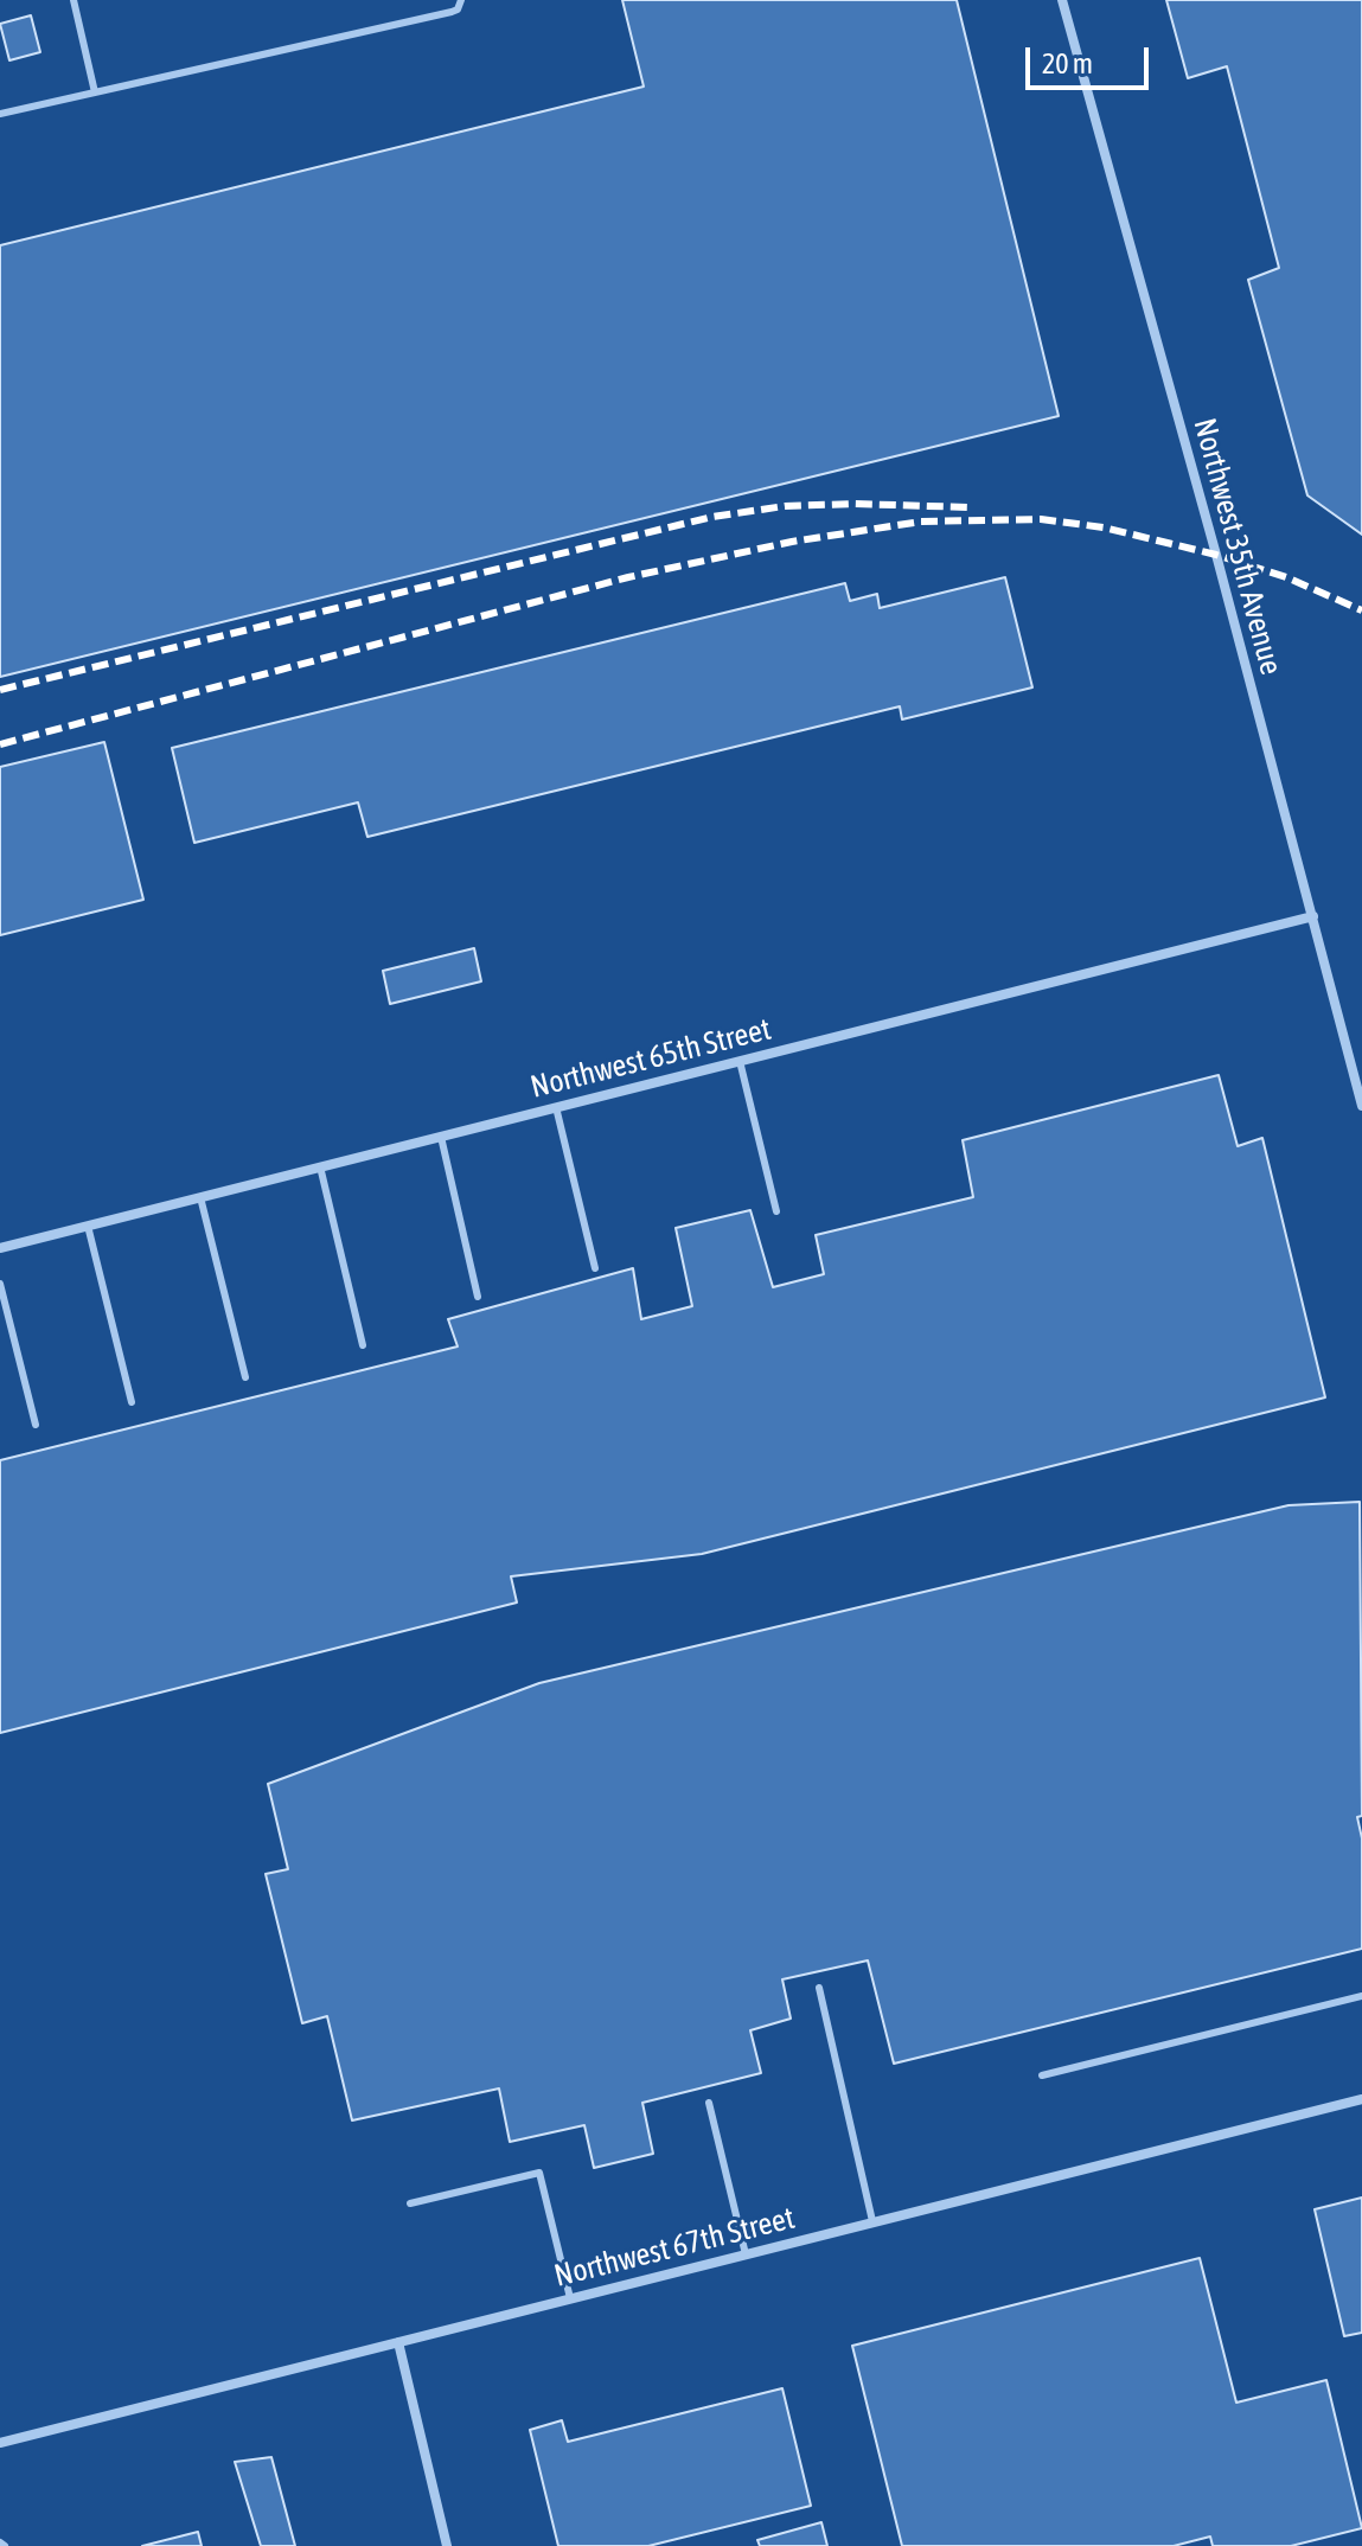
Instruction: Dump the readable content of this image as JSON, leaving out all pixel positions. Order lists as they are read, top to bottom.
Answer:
{
  "streets": {
    "street": ["Northwest 35th Avenue", "Northwest 65th Street", "Northwest 67th Street"]
  },
  "crossings": [
    ["Northwest 35th Avenue", "Northwest 65th Street"]
  ],
  "scale_bar": "20 m"
}
